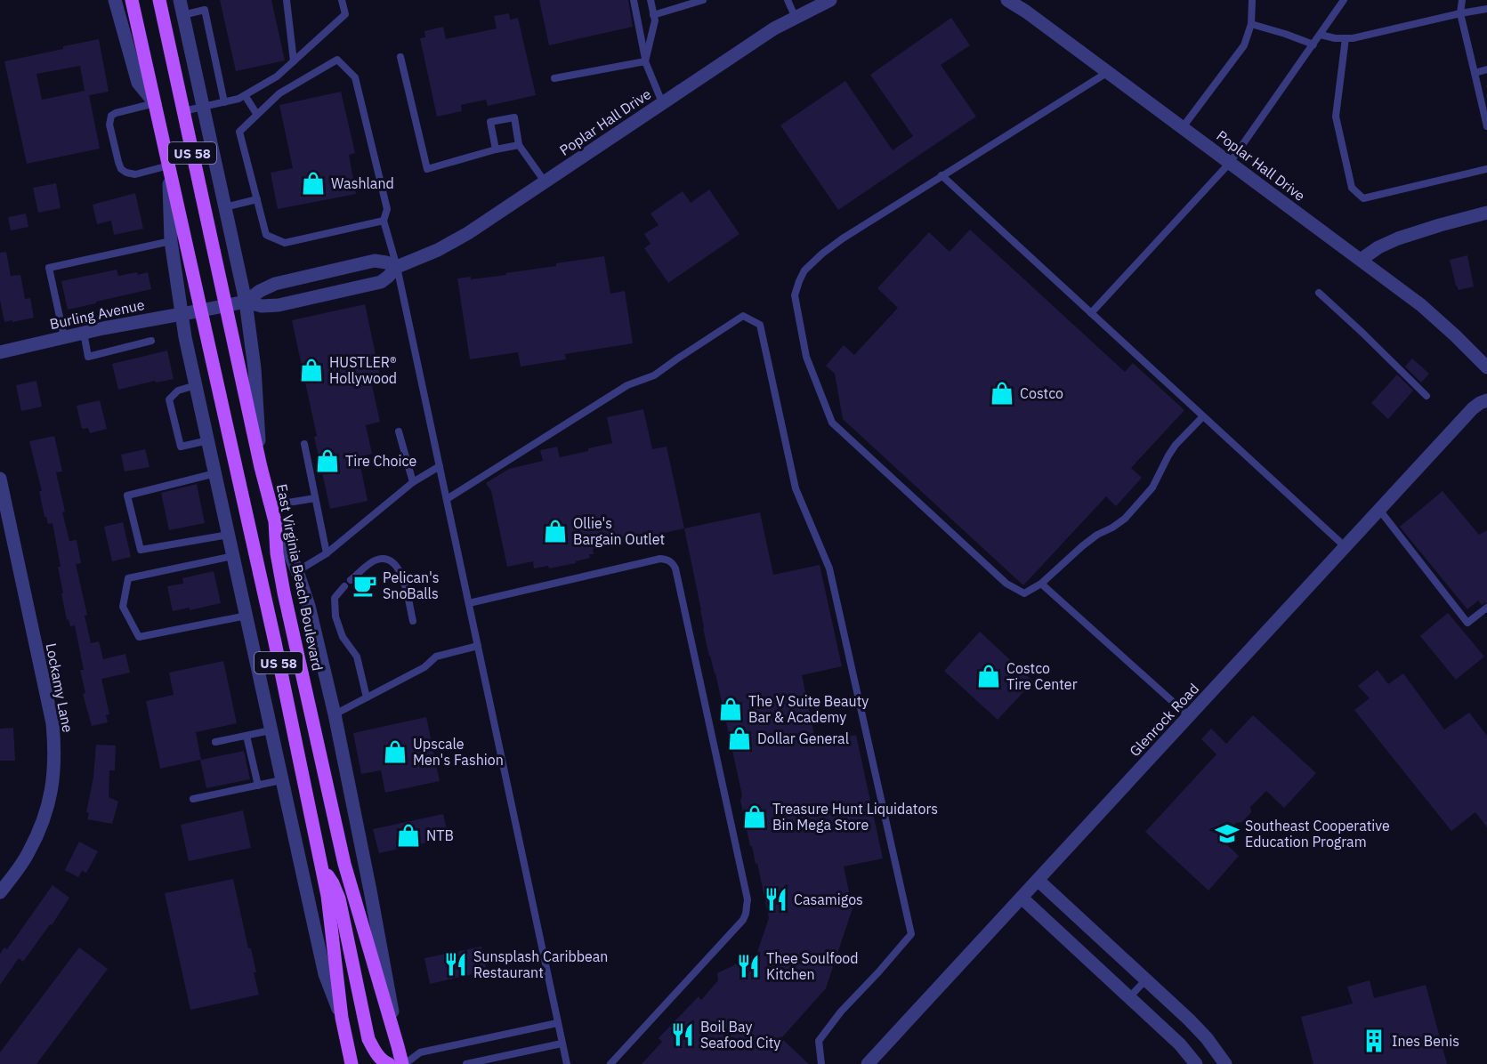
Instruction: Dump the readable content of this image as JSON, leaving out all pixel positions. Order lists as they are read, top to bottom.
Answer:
{
  "streets": {
    "main road": ["US 58", "East Virginia Beach Boulevard"],
    "street": [
      "Poplar Hall Drive",
      "Burling Avenue",
      "Lockamy Lane",
      "Glenrock Road"
    ]
  },
  "crossings": [
    ["Poplar Hall Drive", "US 58"],
    ["Poplar Hall Drive", "Burling Avenue"],
    ["Poplar Hall Drive", "East Virginia Beach Boulevard"],
    ["US 58", "Burling Avenue"]
  ],
  "places": {
    "shop": [
      "Washland",
      "HUSTLER® Hollywood",
      "Costco",
      "Tire Choice",
      "Ollie's Bargain Outlet",
      "Costco Tire Center",
      "The V Suite Beauty Bar & Academy",
      "Dollar General",
      "Upscale Men's Fashion",
      "Treasure Hunt Liquidators Bin Mega Store",
      "NTB"
    ],
    "cafe": ["Pelican's SnoBalls"],
    "school or university": ["Southeast Cooperative Education Program"],
    "restaurant": [
      "Casamigos",
      "Sunsplash Caribbean Restaurant",
      "Thee Soulfood Kitchen",
      "Boil Bay Seafood City"
    ],
    "building": ["Ines Benis"]
  }
}
